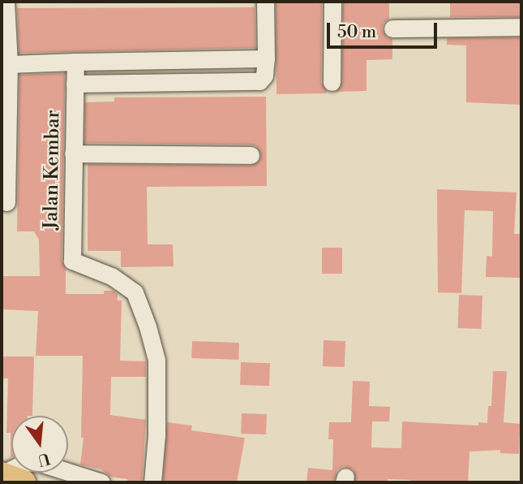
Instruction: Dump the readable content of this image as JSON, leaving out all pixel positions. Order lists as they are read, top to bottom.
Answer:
{
  "streets": {
    "street": ["Jalan Kembar"]
  },
  "scale_bar": "50 m",
  "north": "bottom"
}
